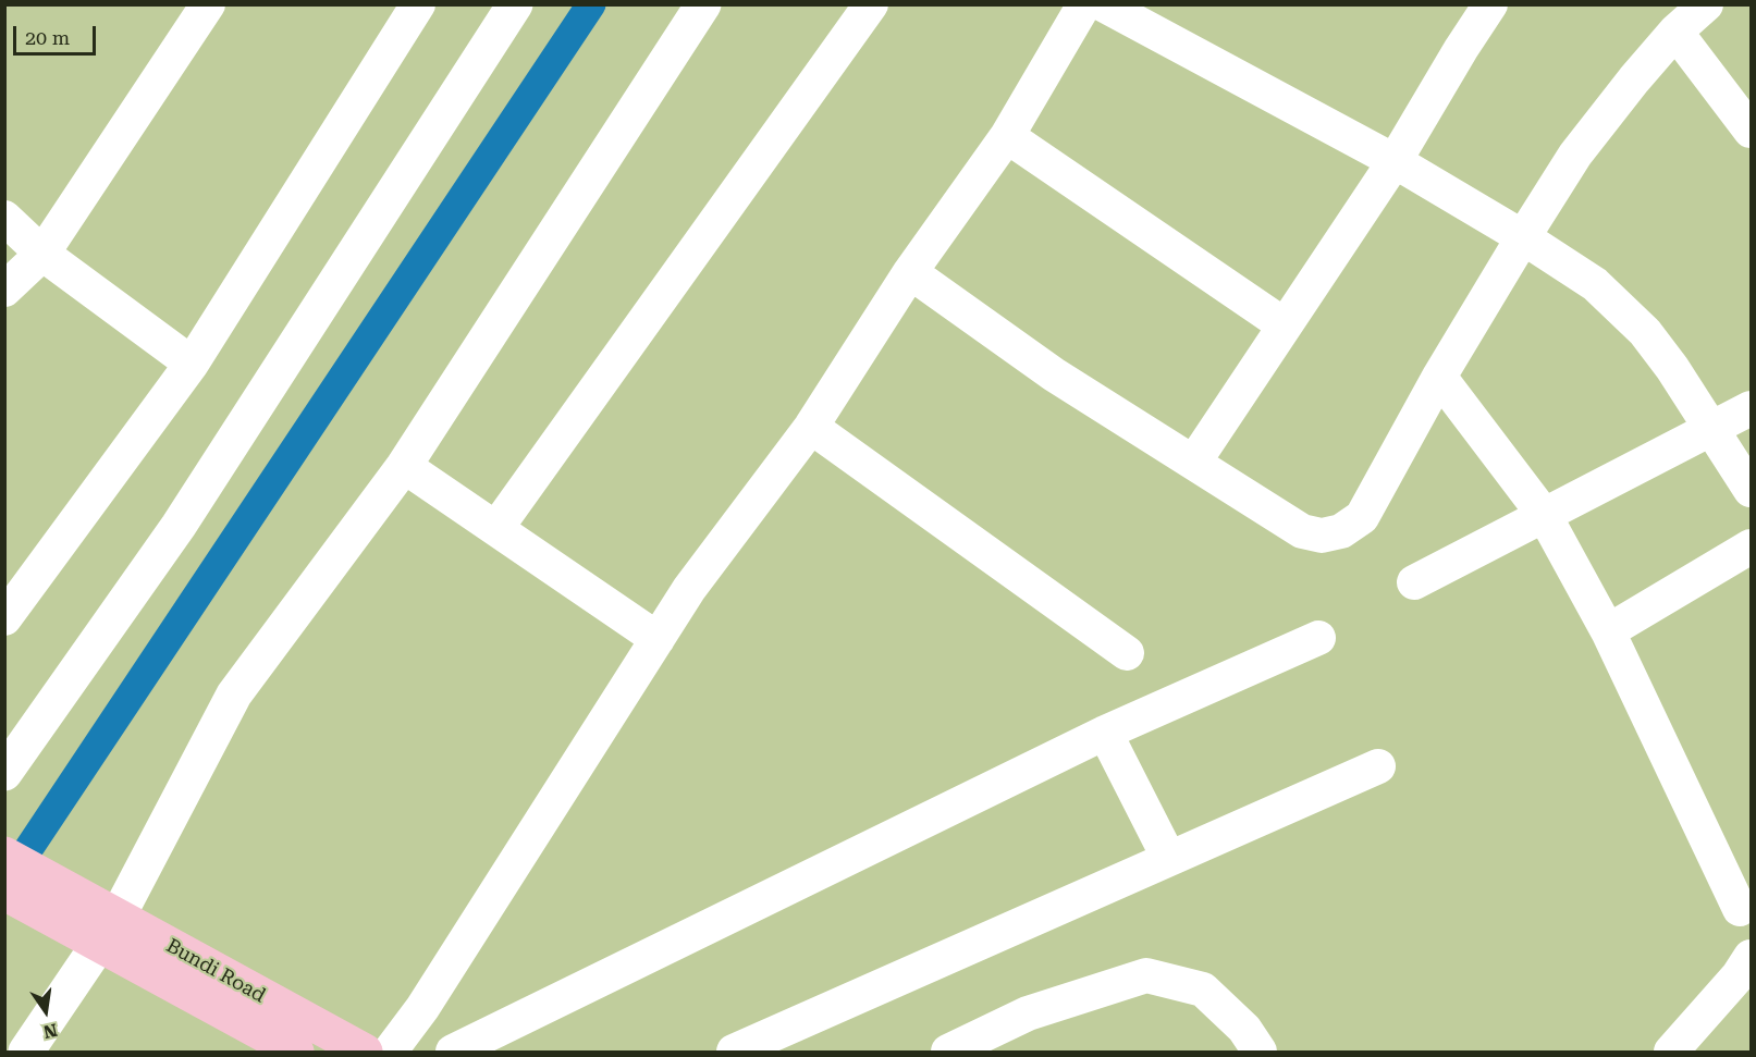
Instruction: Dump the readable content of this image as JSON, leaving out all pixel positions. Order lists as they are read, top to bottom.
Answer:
{
  "streets": {
    "main road": ["Bundi Road"]
  },
  "scale_bar": "20 m",
  "north": "bottom"
}
